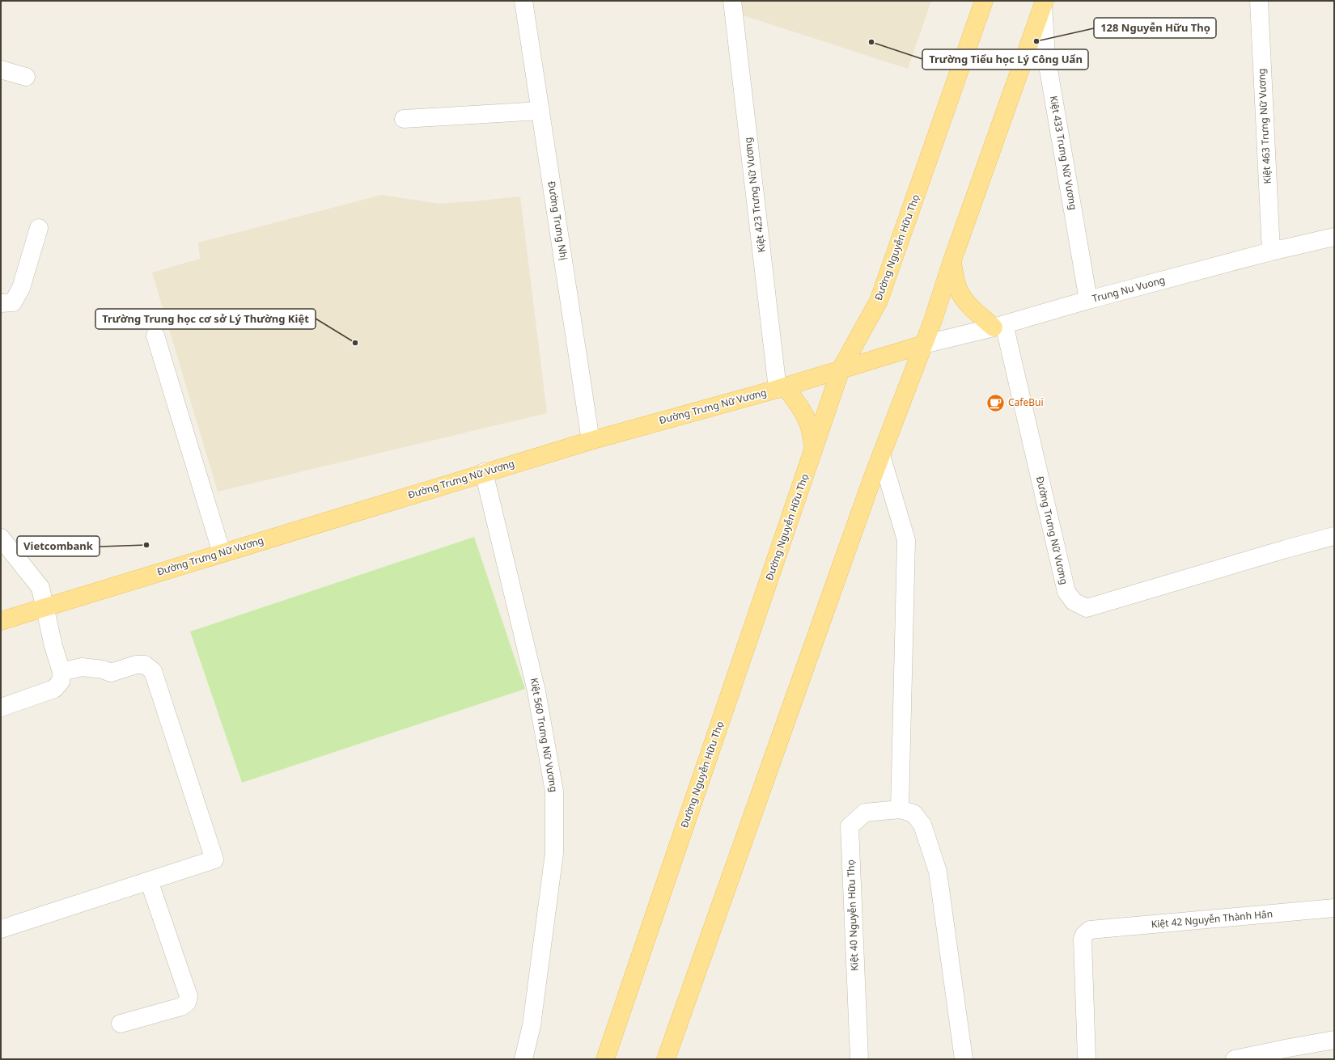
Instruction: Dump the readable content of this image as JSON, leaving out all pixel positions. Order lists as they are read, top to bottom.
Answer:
{
  "streets": {
    "main road": ["Đường Nguyễn Hữu Thọ", "Đường Trưng Nữ Vương"],
    "street": [
      "Kiệt 463 Trưng Nữ Vương",
      "Kiệt 433 Trưng Nữ Vương",
      "Kiệt 423 Trưng Nữ Vương",
      "Đường Trưng Nhị",
      "Trung Nu Vuong",
      "Kiệt 560 Trưng Nữ Vương",
      "Kiệt 40 Nguyễn Hữu Thọ",
      "Kiệt 42 Nguyễn Thành Hân"
    ]
  },
  "crossings": [
    ["Kiệt 463 Trưng Nữ Vương", "Trung Nu Vuong"],
    ["Kiệt 433 Trưng Nữ Vương", "Trung Nu Vuong"],
    ["Kiệt 423 Trưng Nữ Vương", "Đường Trưng Nữ Vương"],
    ["Đường Trưng Nhị", "Đường Trưng Nữ Vương"],
    ["Đường Nguyễn Hữu Thọ", "Đường Trưng Nữ Vương"],
    ["Trung Nu Vuong", "Đường Trưng Nữ Vương"],
    ["Đường Trưng Nữ Vương", "Kiệt 560 Trưng Nữ Vương"]
  ],
  "places": {
    "other": [
      "128 Nguyễn Hữu Thọ",
      "Trường Tiểu học Lý Công Uẩn",
      "Trường Trung học cơ sở Lý Thường Kiệt",
      "Vietcombank"
    ],
    "cafe": ["CafeBui"]
  }
}
